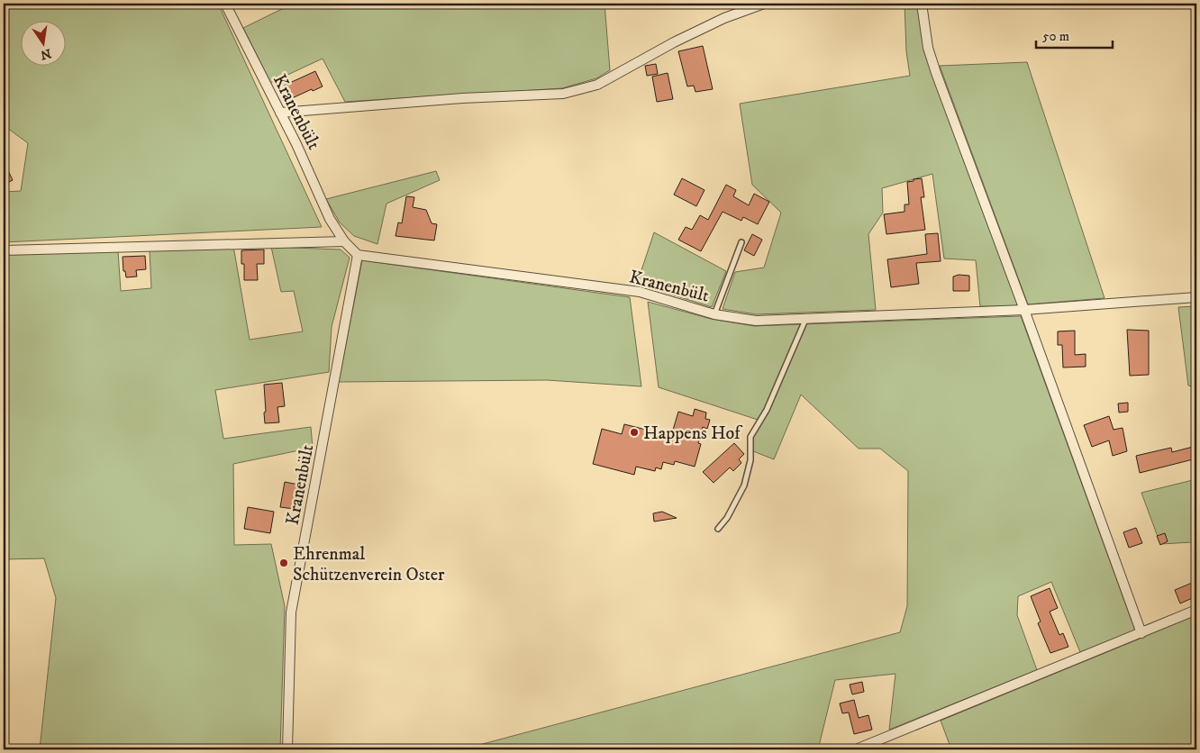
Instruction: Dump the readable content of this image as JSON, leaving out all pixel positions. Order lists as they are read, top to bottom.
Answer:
{
  "streets": {
    "street": ["Kranenbült"]
  },
  "places": ["Happens Hof", "Ehrenmal Schützenverein Oster"],
  "scale_bar": "50 m",
  "north": "bottom"
}
